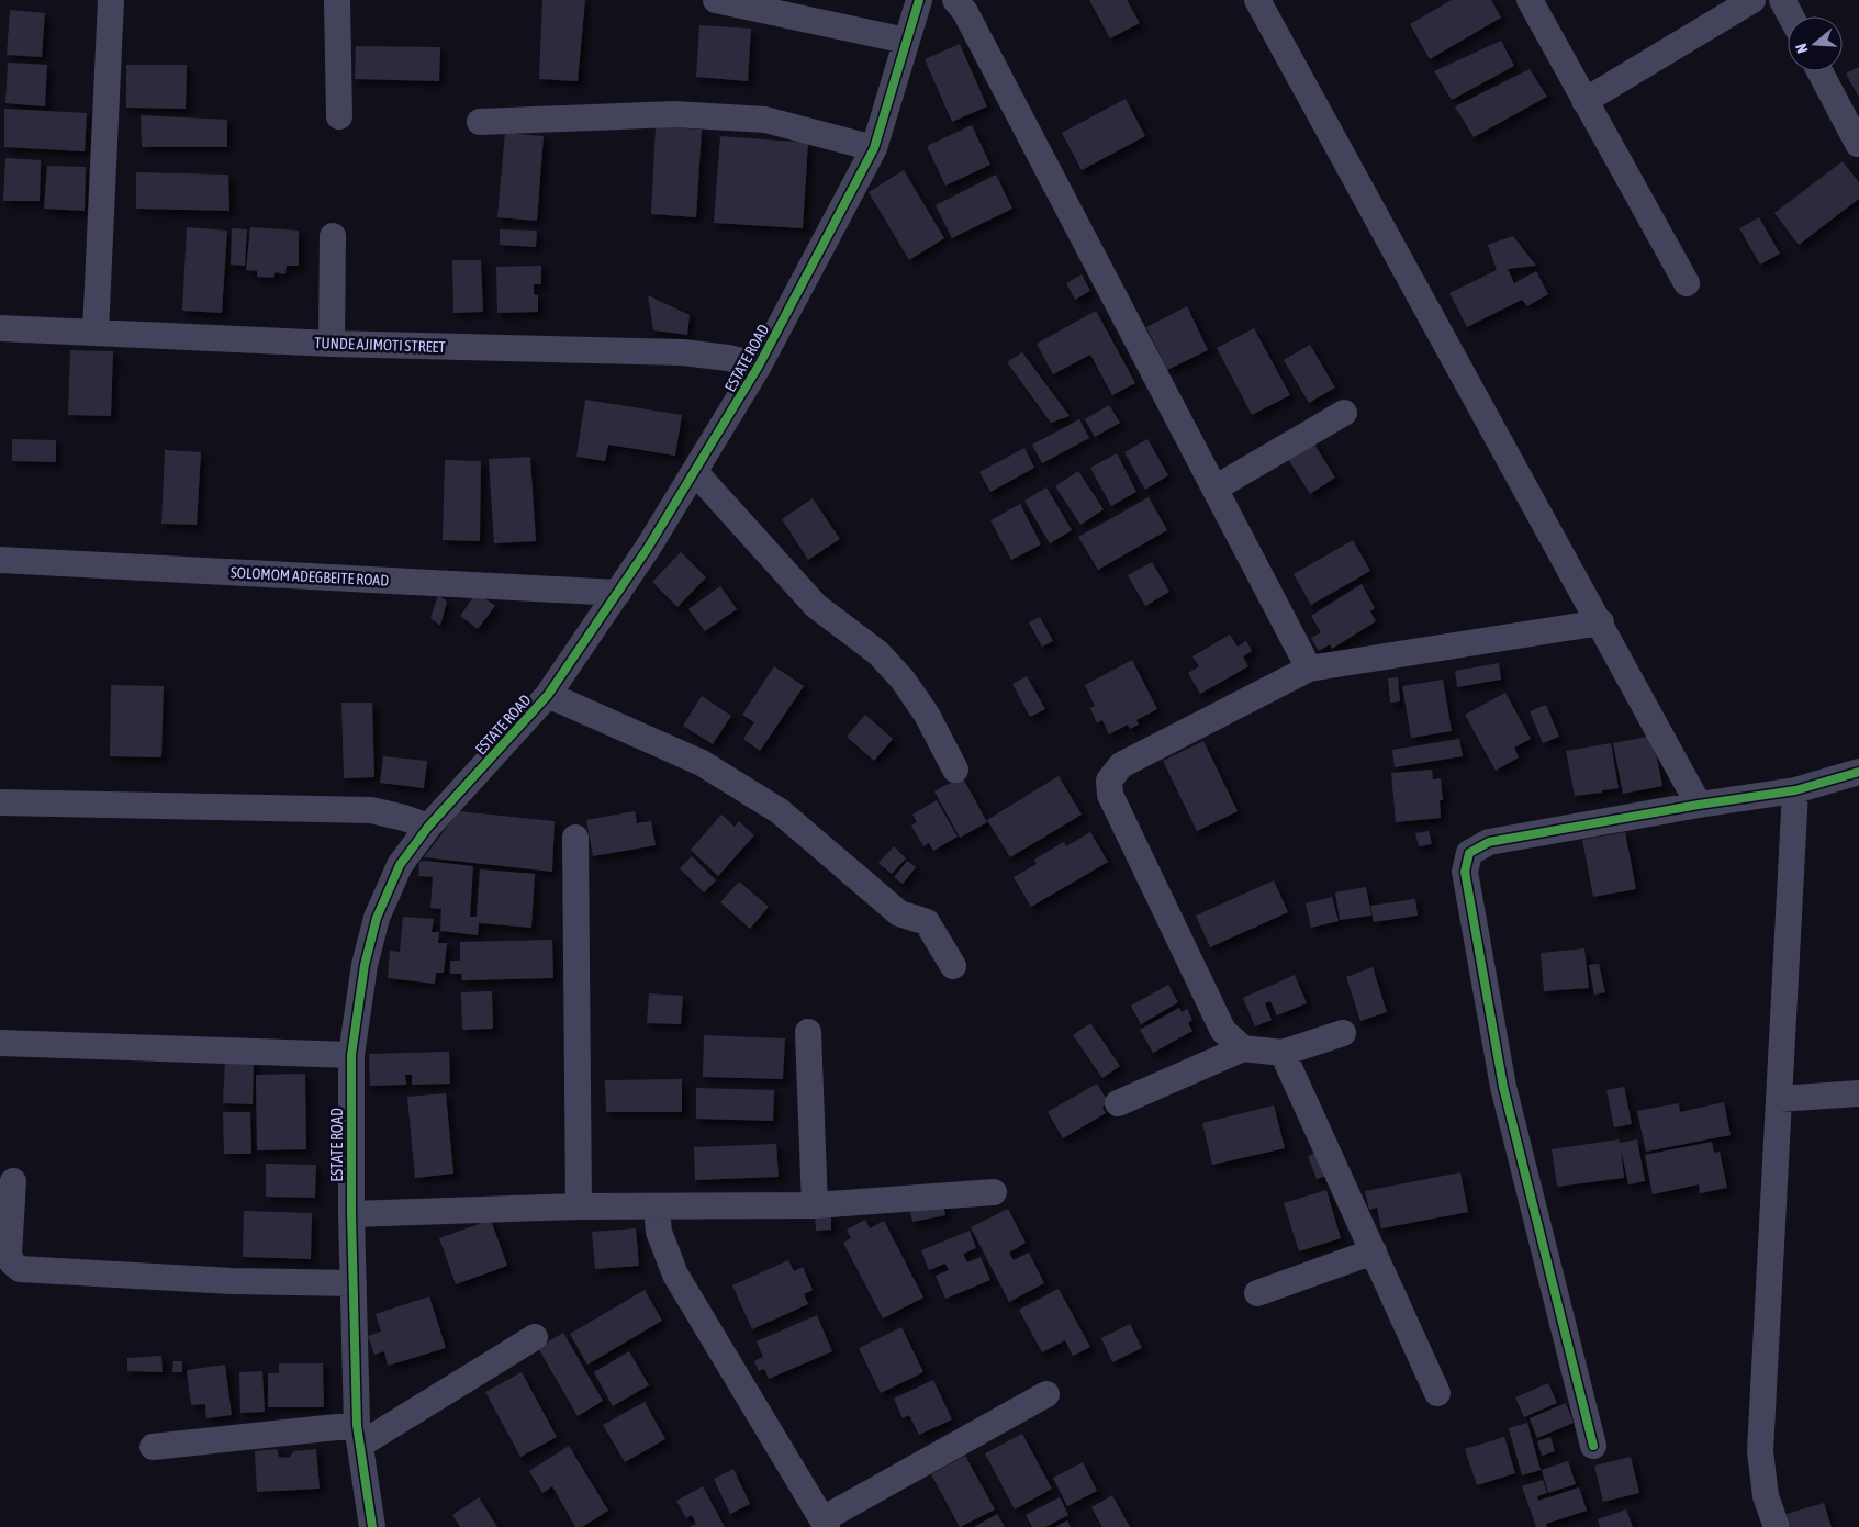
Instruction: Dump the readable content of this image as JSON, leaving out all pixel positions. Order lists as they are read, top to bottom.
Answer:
{
  "streets": {
    "street": ["TUNDE AJIMOTI STREET", "ESTATE ROAD", "SOLOMOM ADEGBEITE ROAD"]
  },
  "crossings": [
    ["TUNDE AJIMOTI STREET", "ESTATE ROAD"],
    ["ESTATE ROAD", "SOLOMOM ADEGBEITE ROAD"]
  ],
  "north": "left"
}
